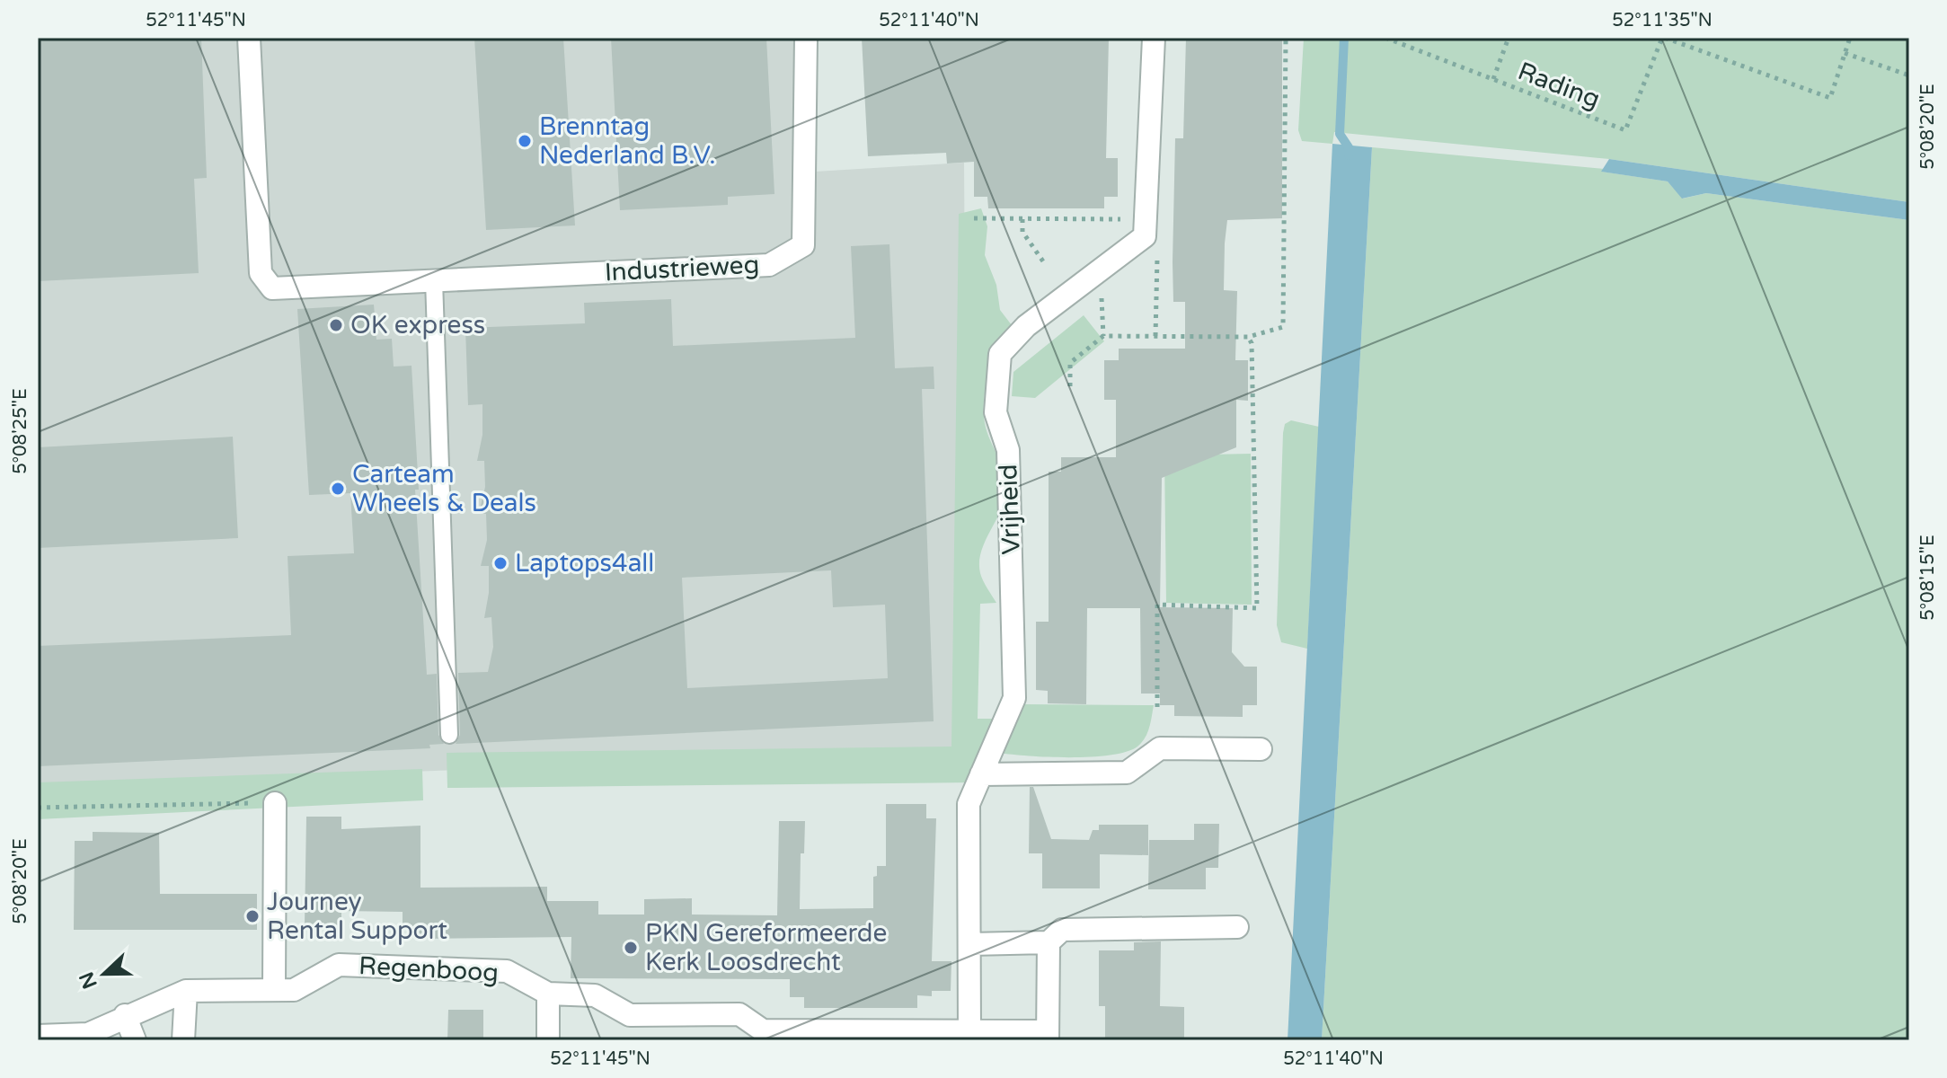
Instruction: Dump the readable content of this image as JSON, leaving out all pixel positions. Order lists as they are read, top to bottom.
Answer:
{
  "streets": {
    "street": ["Industrieweg", "Vrijheid", "Regenboog"],
    "path": ["Rading"]
  },
  "crossings": [
    ["Vrijheid", "Regenboog"]
  ],
  "places": [
    "Brenntag Nederland B.V.",
    "OK express",
    "Carteam Wheels & Deals",
    "Laptops4all",
    "Journey Rental Support",
    "PKN Gereformeerde Kerk Loosdrecht"
  ],
  "north": "left",
  "coordinates": [
    "52°11'45\"N",
    "52°11'40\"N",
    "52°11'35\"N",
    "5°08'20\"E",
    "5°08'25\"E",
    "5°08'15\"E"
  ]
}
